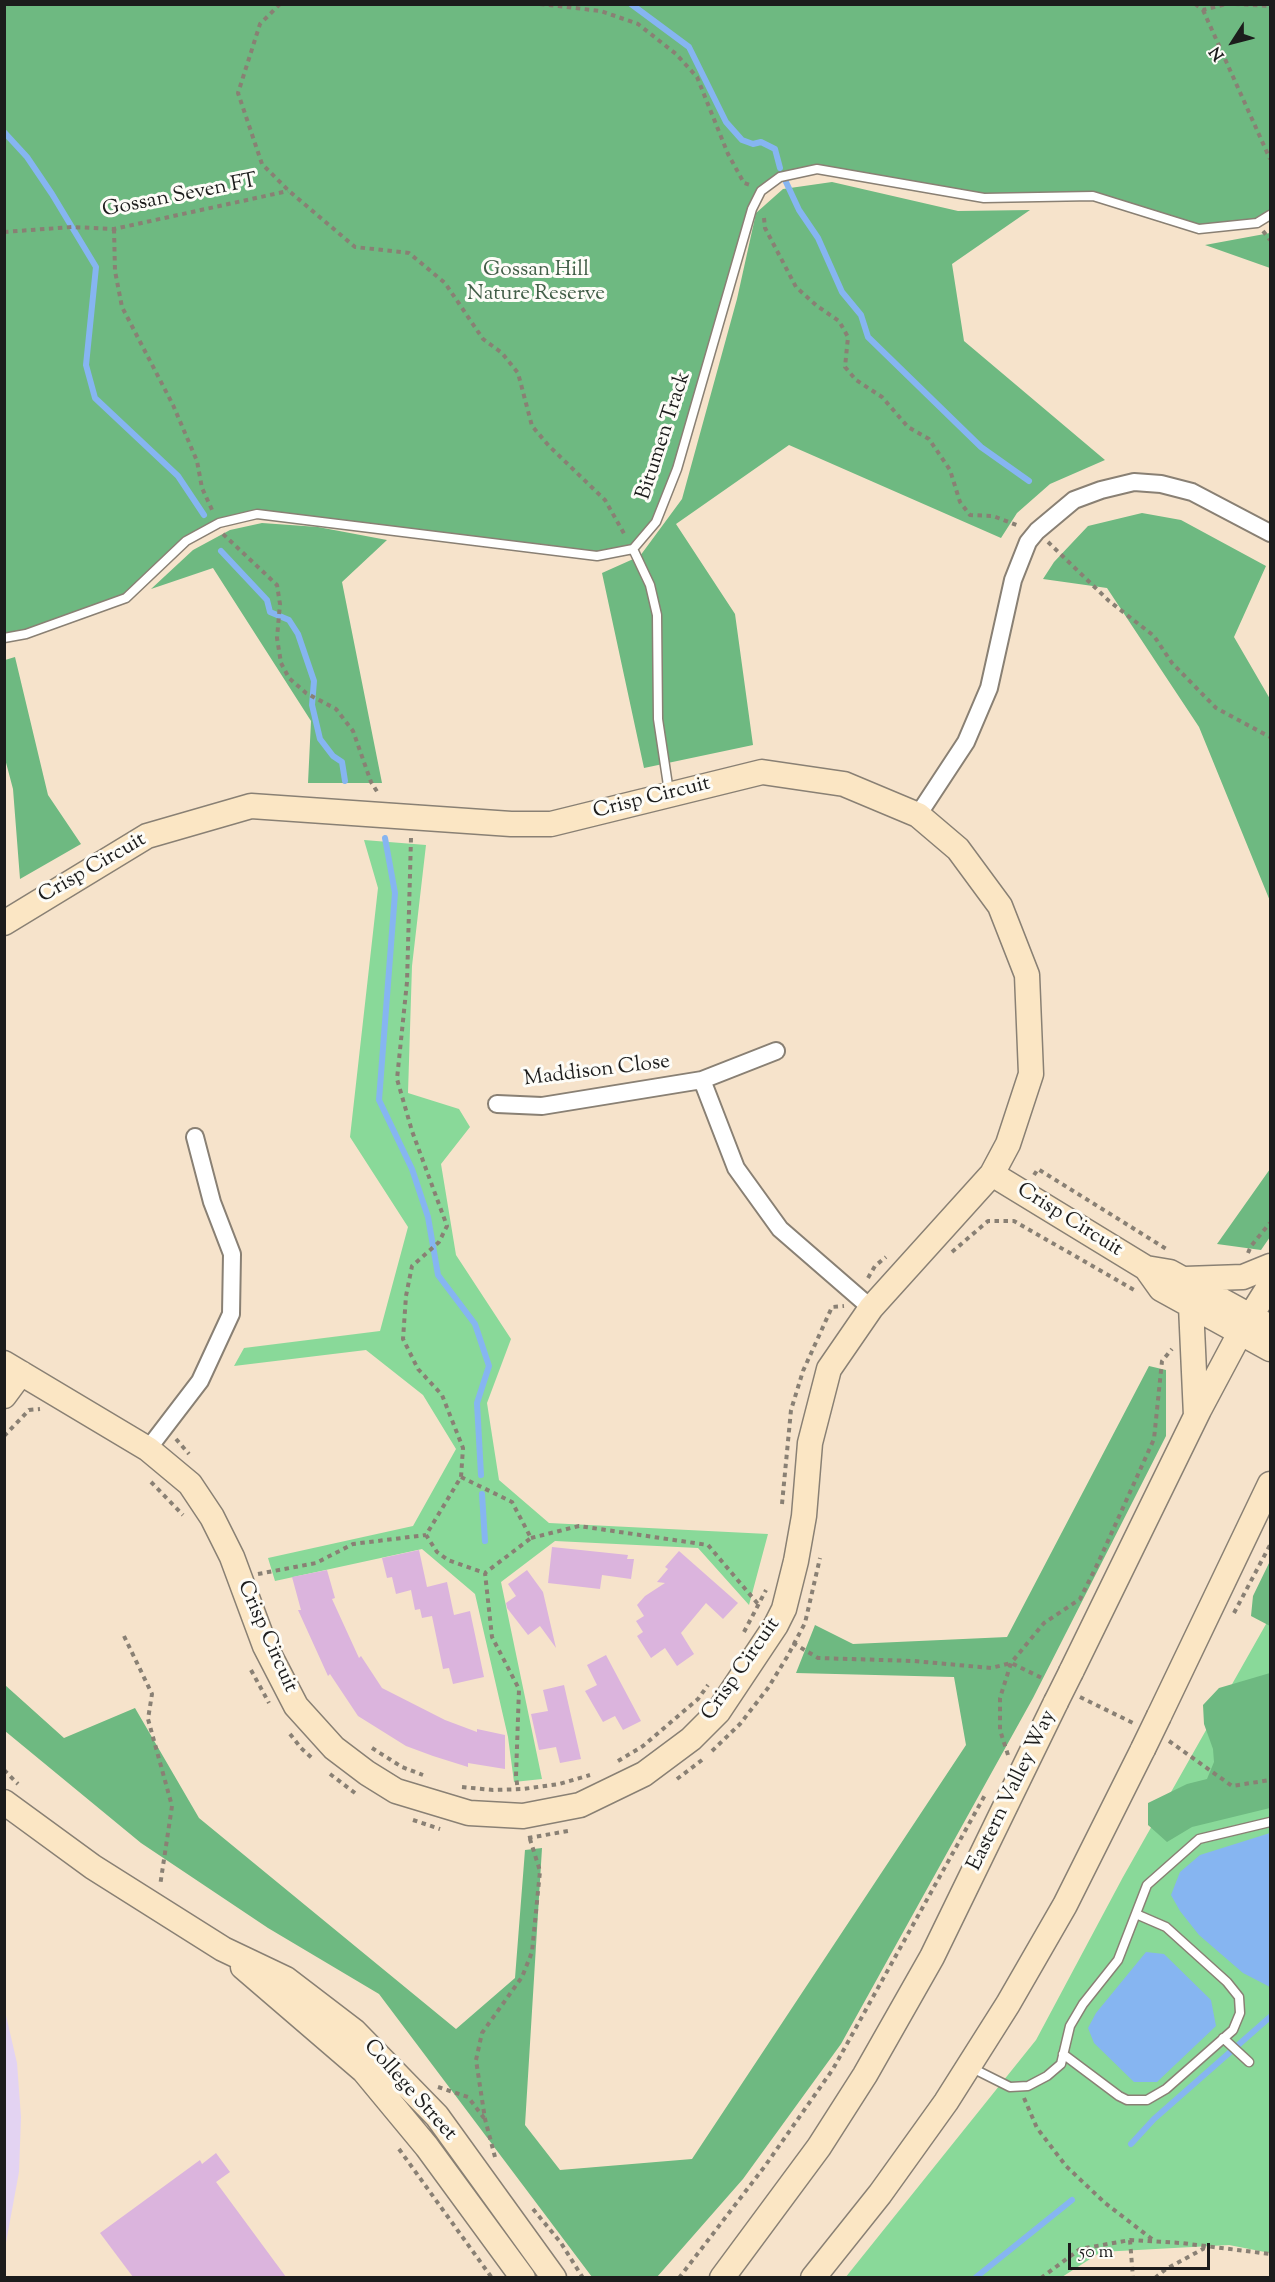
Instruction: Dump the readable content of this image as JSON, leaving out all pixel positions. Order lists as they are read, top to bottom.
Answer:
{
  "streets": {
    "street": [
      "Crisp Circuit",
      "Maddison Close",
      "Eastern Valley Way",
      "College Street"
    ],
    "lane": ["Bitumen Track"],
    "path": ["Gossan Seven FT"]
  },
  "crossings": [
    ["Crisp Circuit", "Maddison Close"],
    ["Crisp Circuit", "Eastern Valley Way"]
  ],
  "parks": ["Gossan Hill Nature Reserve"],
  "scale_bar": "50 m",
  "north": "bottom left"
}
